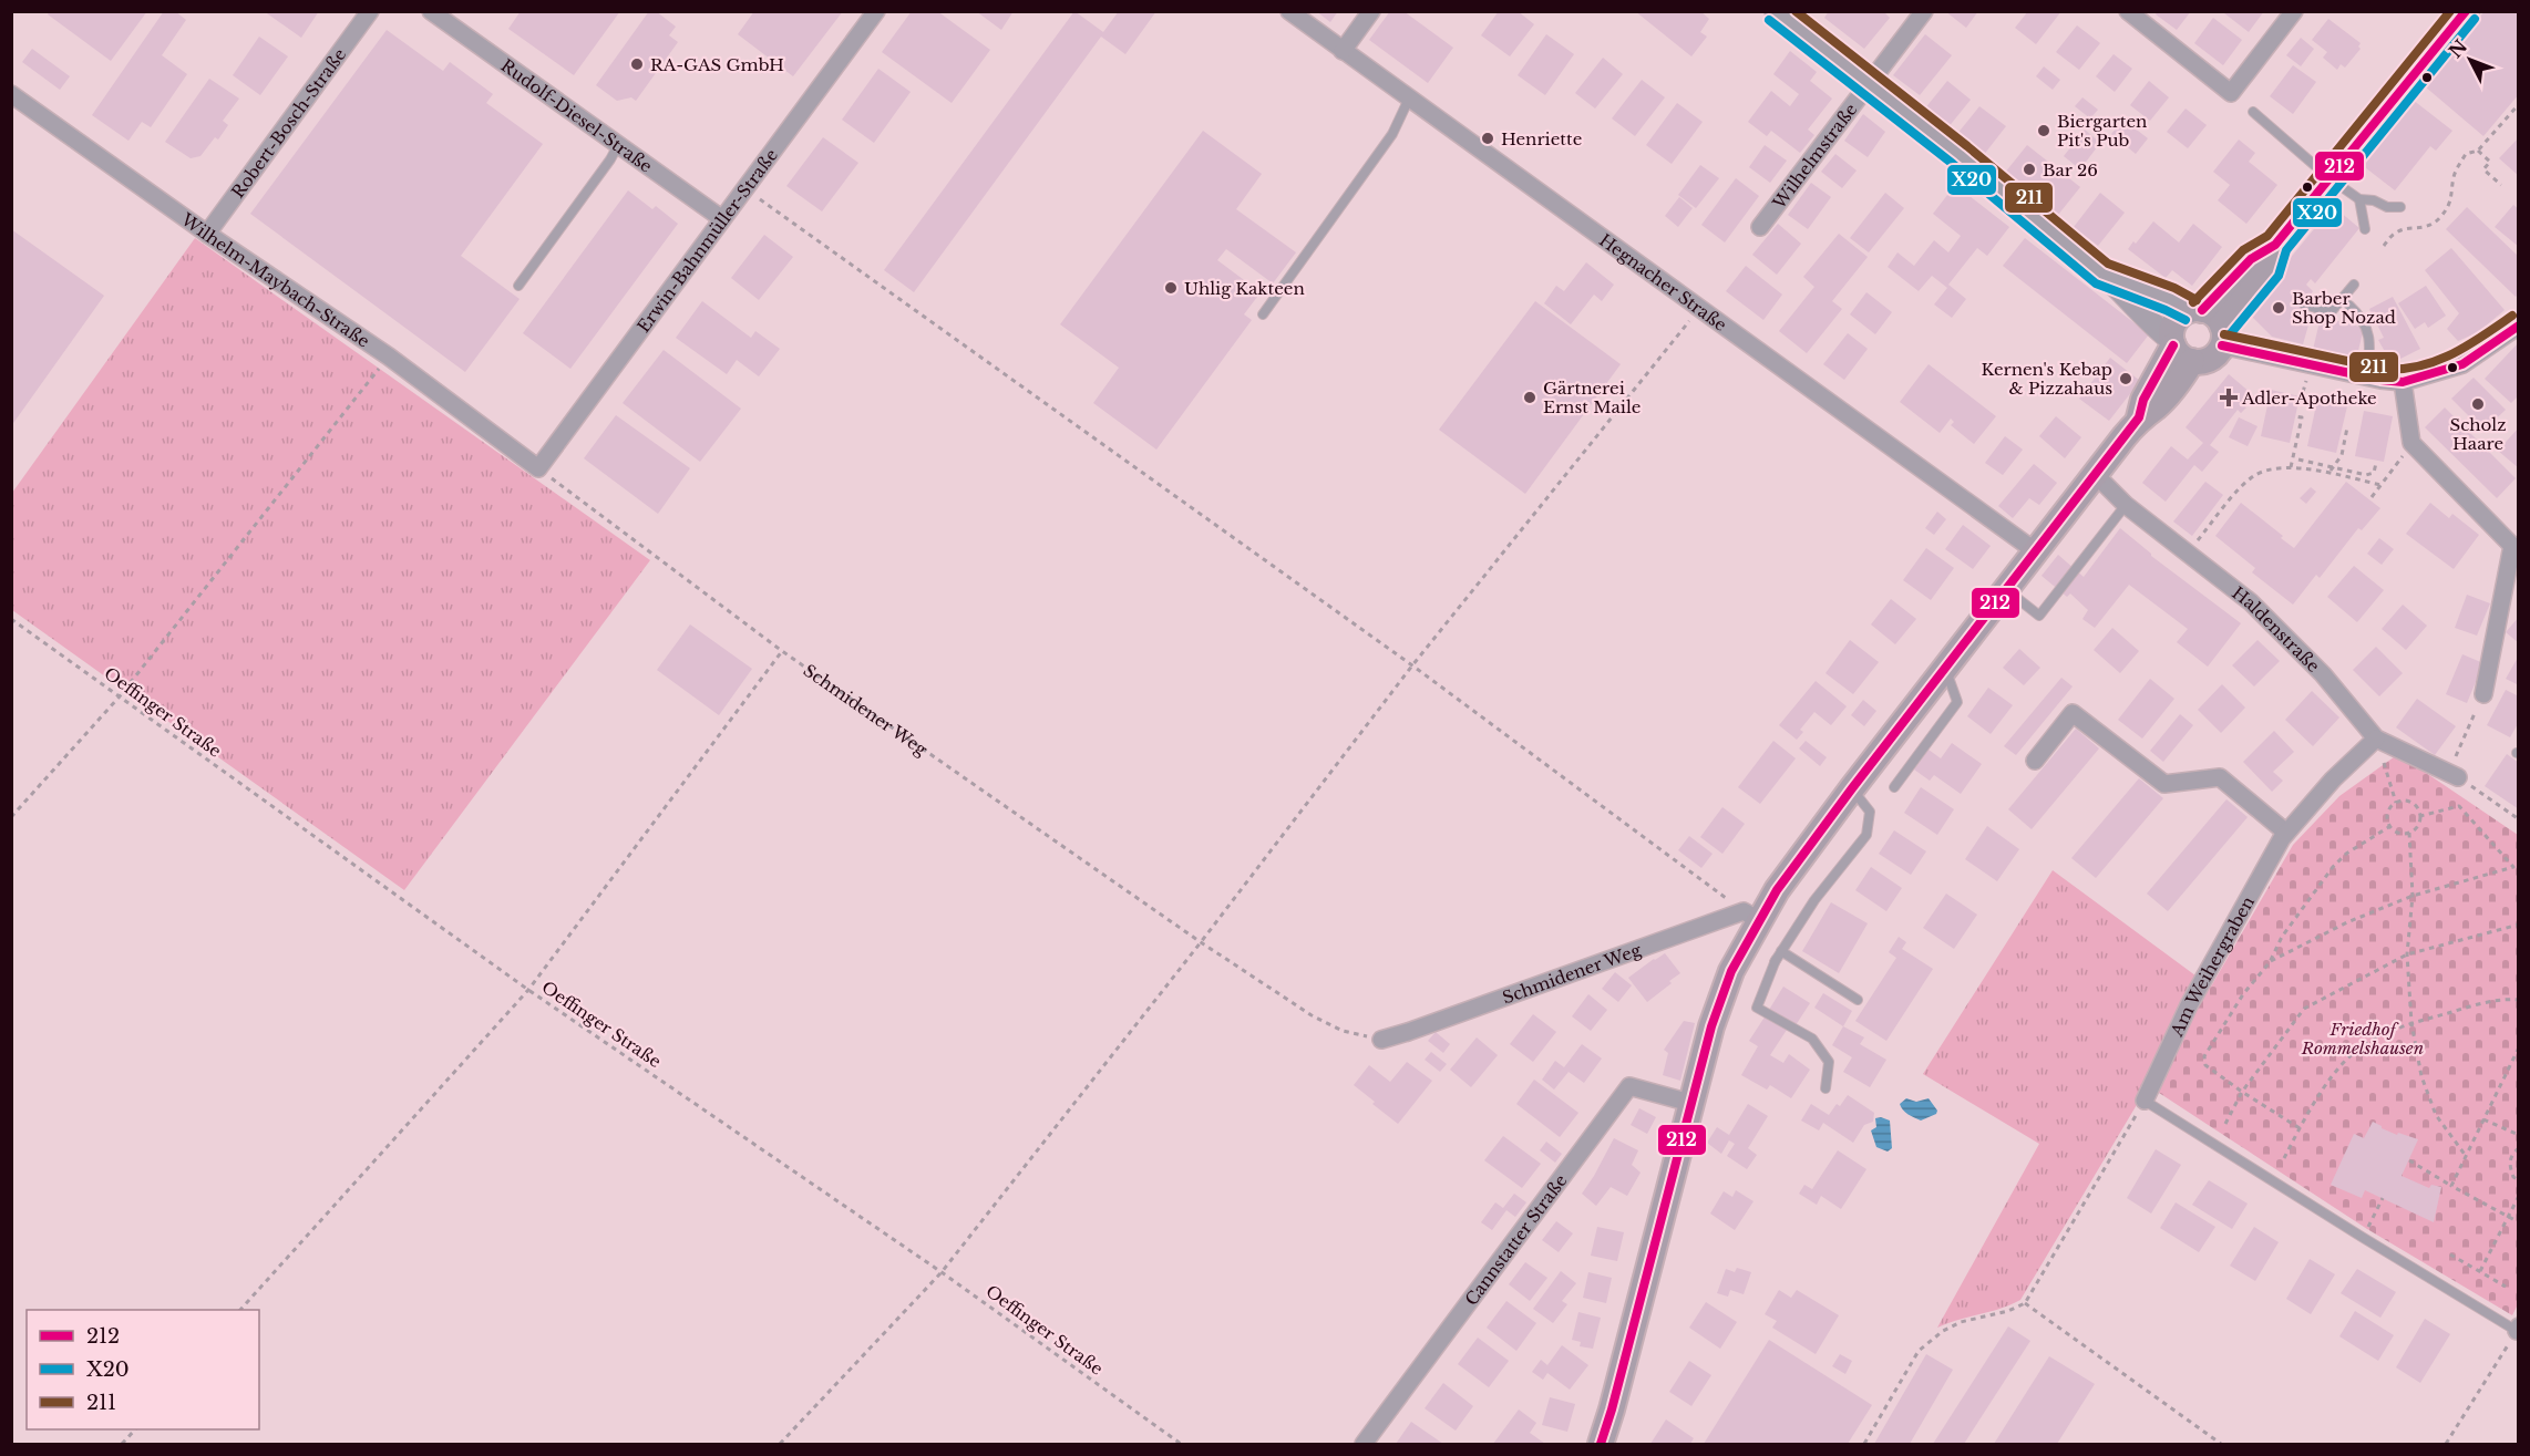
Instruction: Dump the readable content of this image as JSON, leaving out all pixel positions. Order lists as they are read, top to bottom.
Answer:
{
  "streets": {
    "street": [
      "Rudolf-Diesel-Straße",
      "Robert-Bosch-Straße",
      "Wilhelmstraße",
      "Erwin-Bahnmüller-Straße",
      "Wilhelm-Maybach-Straße",
      "Hegnacher Straße",
      "Haldenstraße",
      "Schmidener Weg",
      "Am Weihergraben",
      "Cannstatter Straße"
    ],
    "path": ["Oeffinger Straße"]
  },
  "crossings": [
    ["Rudolf-Diesel-Straße", "Erwin-Bahnmüller-Straße"],
    ["Robert-Bosch-Straße", "Wilhelm-Maybach-Straße"],
    ["Erwin-Bahnmüller-Straße", "Wilhelm-Maybach-Straße"],
    ["Erwin-Bahnmüller-Straße", "Schmidener Weg"],
    ["Wilhelm-Maybach-Straße", "Schmidener Weg"],
    ["Haldenstraße", "Am Weihergraben"]
  ],
  "parks": ["Friedhof Rommelshausen"],
  "places": {
    "other": [
      "RA-GAS GmbH",
      "Biergarten Pit's Pub",
      "Henriette",
      "Bar 26",
      "Uhlig Kakteen",
      "Barber Shop Nozad",
      "Kernen's Kebap & Pizzahaus",
      "Gärtnerei Ernst Maile",
      "Scholz Haare"
    ],
    "health": ["Adler-Apotheke"]
  },
  "lines": ["transit line 212", "transit line 211", "transit line X20"],
  "legend": ["212", "X20", "211"],
  "north": "top left"
}
